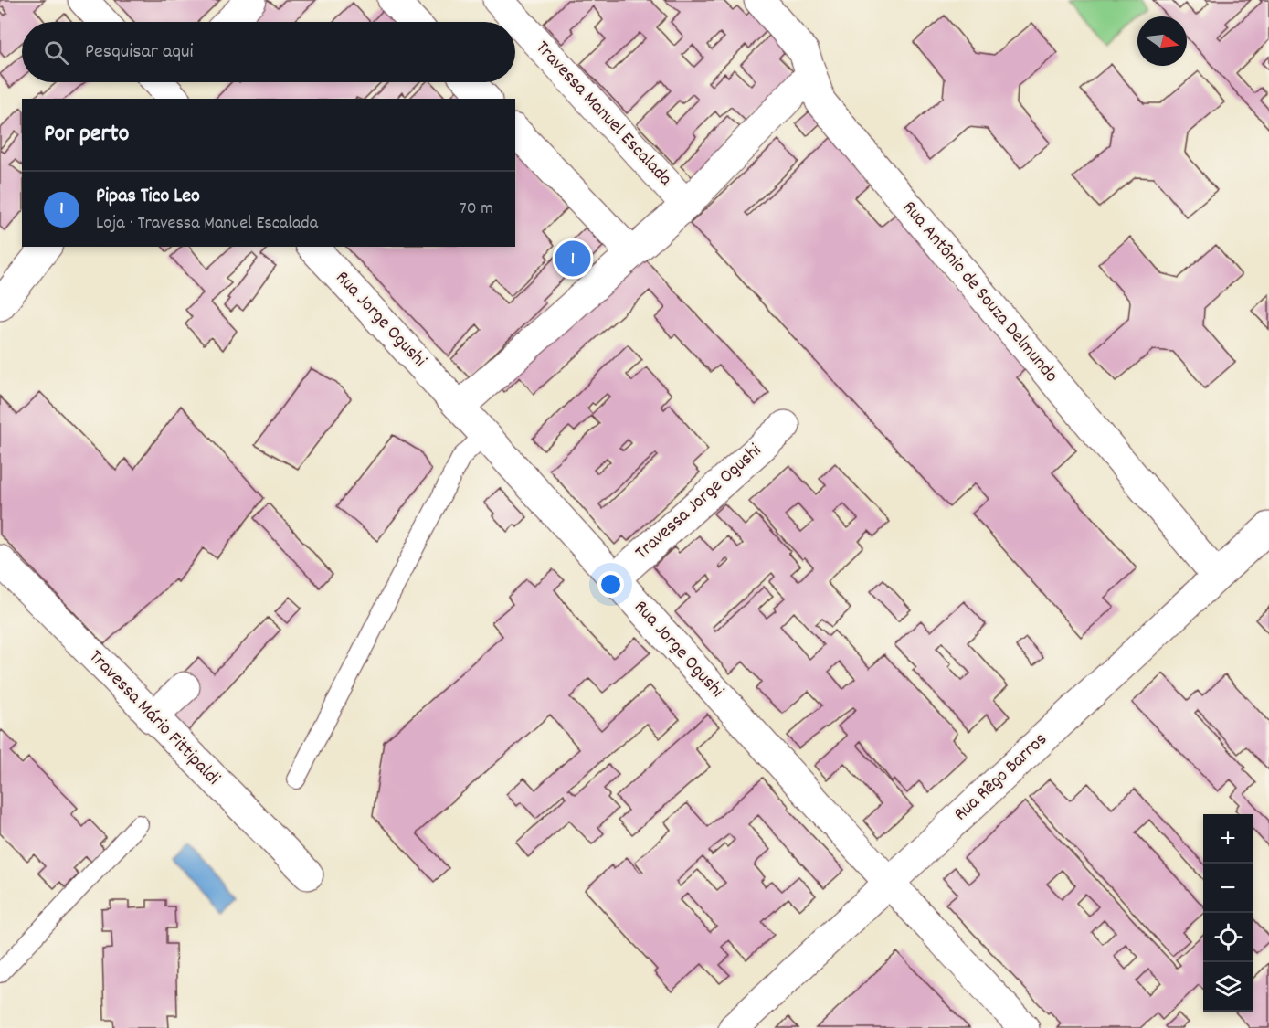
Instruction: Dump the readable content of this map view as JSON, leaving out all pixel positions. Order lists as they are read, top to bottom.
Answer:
{
  "streets": {
    "street": [
      "Travessa Manuel Escalada",
      "Rua Antônio de Souza Delmundo",
      "Rua Jorge Ogushi",
      "Travessa Jorge Ogushi",
      "Travessa Mário Fittipaldi",
      "Rua Rêgo Barros"
    ]
  },
  "crossings": [
    ["Travessa Manuel Escalada", "Rua Antônio de Souza Delmundo"],
    ["Travessa Manuel Escalada", "Rua Jorge Ogushi"],
    ["Rua Antônio de Souza Delmundo", "Rua Rêgo Barros"],
    ["Rua Jorge Ogushi", "Travessa Jorge Ogushi"],
    ["Rua Jorge Ogushi", "Rua Rêgo Barros"]
  ],
  "north": "right",
  "page": {
    "search": "Pesquisar aqui",
    "heading": "Por perto",
    "list": [
      {
        "mark": "1",
        "name": "Pipas Tico Leo",
        "note": "Loja · Travessa Manuel Escalada",
        "value": "70 m"
      }
    ],
    "pins": "1",
    "map_buttons": ["+", "−"]
  }
}
